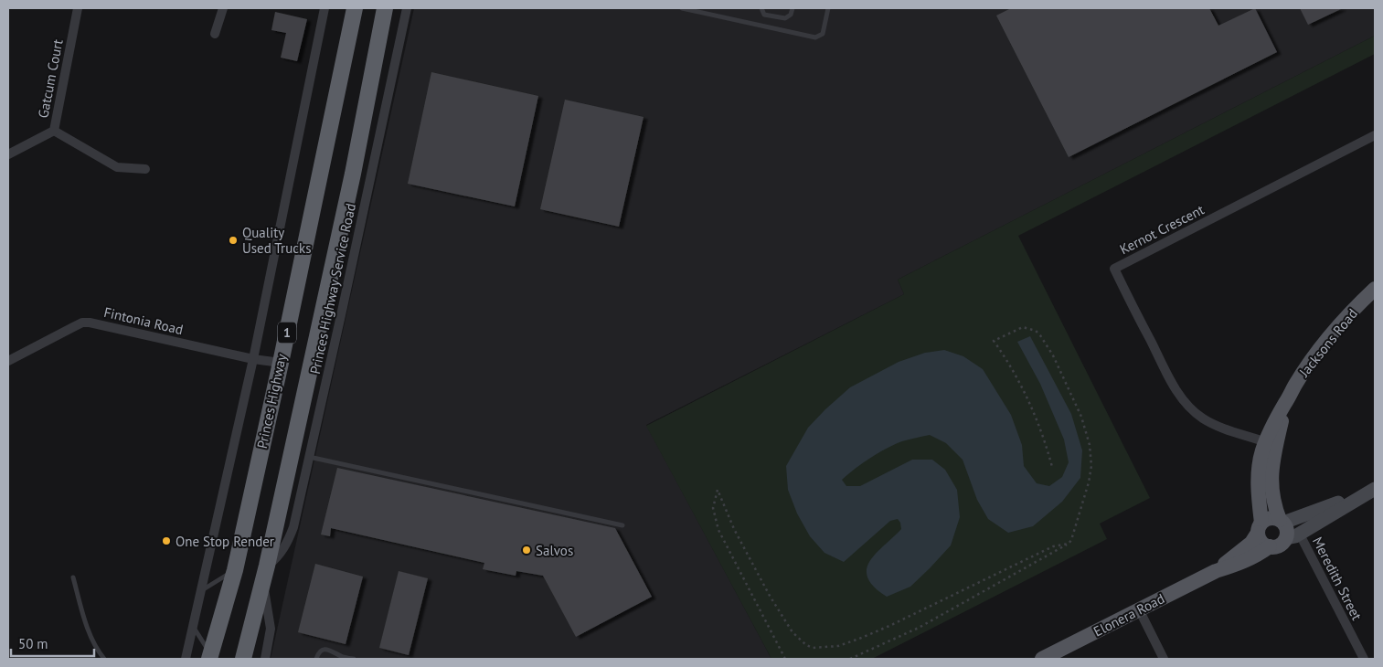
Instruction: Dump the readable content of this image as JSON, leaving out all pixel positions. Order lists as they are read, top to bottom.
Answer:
{
  "streets": {
    "highway": ["1", "Princes Highway"],
    "main road": ["Jacksons Road", "Elonera Road"],
    "street": [
      "Gatcum Court",
      "Kernot Crescent",
      "Princes Highway Service Road",
      "Fintonia Road",
      "Meredith Street"
    ]
  },
  "crossings": [
    ["Kernot Crescent", "Jacksons Road"],
    ["Princes Highway Service Road", "1"],
    ["Fintonia Road", "Princes Highway"],
    ["Jacksons Road", "Meredith Street"],
    ["Jacksons Road", "Elonera Road"],
    ["Meredith Street", "Elonera Road"]
  ],
  "places": ["Quality Used Trucks", "One Stop Render", "Salvos"],
  "scale_bar": "50 m"
}
